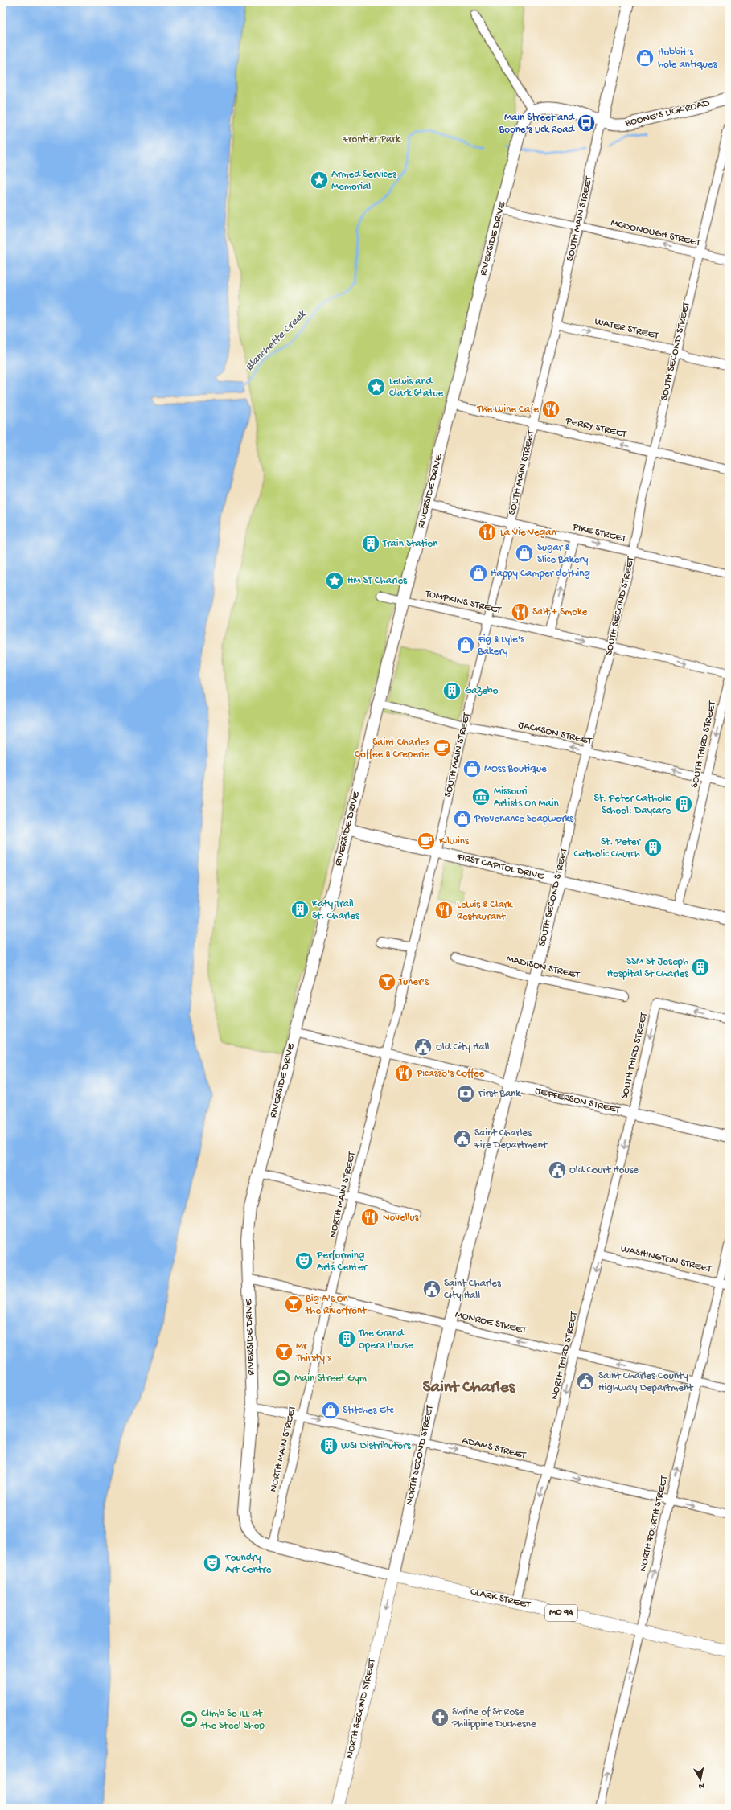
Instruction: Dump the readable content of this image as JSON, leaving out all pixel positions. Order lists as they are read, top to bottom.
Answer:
{
  "streets": {
    "main road": ["NORTH SECOND STREET", "CLARK STREET", "MO 94"],
    "street": [
      "BOONE'S LICK ROAD",
      "SOUTH MAIN STREET",
      "MCDONOUGH STREET",
      "RIVERSIDE DRIVE",
      "WATER STREET",
      "SOUTH SECOND STREET",
      "PERRY STREET",
      "PIKE STREET",
      "TOMPKINS STREET",
      "JACKSON STREET",
      "SOUTH THIRD STREET",
      "FIRST CAPITOL DRIVE",
      "MADISON STREET",
      "JEFFERSON STREET",
      "NORTH MAIN STREET",
      "WASHINGTON STREET",
      "MONROE STREET",
      "NORTH THIRD STREET",
      "ADAMS STREET",
      "NORTH FOURTH STREET"
    ]
  },
  "crossings": [
    ["BOONE'S LICK ROAD", "SOUTH MAIN STREET"],
    ["BOONE'S LICK ROAD", "RIVERSIDE DRIVE"],
    ["SOUTH MAIN STREET", "MCDONOUGH STREET"],
    ["SOUTH MAIN STREET", "WATER STREET"],
    ["SOUTH MAIN STREET", "PERRY STREET"],
    ["SOUTH MAIN STREET", "PIKE STREET"],
    ["SOUTH MAIN STREET", "TOMPKINS STREET"],
    ["SOUTH MAIN STREET", "JACKSON STREET"],
    ["SOUTH MAIN STREET", "FIRST CAPITOL DRIVE"],
    ["SOUTH MAIN STREET", "JEFFERSON STREET"],
    ["SOUTH MAIN STREET", "NORTH MAIN STREET"],
    ["MCDONOUGH STREET", "RIVERSIDE DRIVE"],
    ["MCDONOUGH STREET", "SOUTH SECOND STREET"],
    ["RIVERSIDE DRIVE", "PIKE STREET"],
    ["RIVERSIDE DRIVE", "TOMPKINS STREET"],
    ["RIVERSIDE DRIVE", "JACKSON STREET"],
    ["RIVERSIDE DRIVE", "FIRST CAPITOL DRIVE"],
    ["RIVERSIDE DRIVE", "JEFFERSON STREET"],
    ["RIVERSIDE DRIVE", "NORTH MAIN STREET"],
    ["RIVERSIDE DRIVE", "MONROE STREET"],
    ["RIVERSIDE DRIVE", "ADAMS STREET"],
    ["RIVERSIDE DRIVE", "CLARK STREET"],
    ["WATER STREET", "SOUTH SECOND STREET"],
    ["SOUTH SECOND STREET", "PERRY STREET"],
    ["SOUTH SECOND STREET", "PIKE STREET"],
    ["SOUTH SECOND STREET", "TOMPKINS STREET"],
    ["SOUTH SECOND STREET", "JACKSON STREET"],
    ["SOUTH SECOND STREET", "FIRST CAPITOL DRIVE"],
    ["SOUTH SECOND STREET", "MADISON STREET"],
    ["SOUTH SECOND STREET", "JEFFERSON STREET"],
    ["SOUTH SECOND STREET", "NORTH SECOND STREET"],
    ["JACKSON STREET", "SOUTH THIRD STREET"],
    ["SOUTH THIRD STREET", "FIRST CAPITOL DRIVE"],
    ["SOUTH THIRD STREET", "JEFFERSON STREET"],
    ["SOUTH THIRD STREET", "NORTH THIRD STREET"],
    ["JEFFERSON STREET", "NORTH MAIN STREET"],
    ["JEFFERSON STREET", "NORTH THIRD STREET"],
    ["JEFFERSON STREET", "NORTH SECOND STREET"],
    ["NORTH MAIN STREET", "MONROE STREET"],
    ["NORTH MAIN STREET", "ADAMS STREET"],
    ["NORTH MAIN STREET", "CLARK STREET"],
    ["WASHINGTON STREET", "NORTH THIRD STREET"],
    ["WASHINGTON STREET", "NORTH FOURTH STREET"],
    ["MONROE STREET", "NORTH THIRD STREET"],
    ["MONROE STREET", "NORTH SECOND STREET"],
    ["MONROE STREET", "NORTH FOURTH STREET"],
    ["NORTH THIRD STREET", "ADAMS STREET"],
    ["NORTH THIRD STREET", "CLARK STREET"],
    ["ADAMS STREET", "NORTH SECOND STREET"],
    ["ADAMS STREET", "NORTH FOURTH STREET"],
    ["NORTH SECOND STREET", "CLARK STREET"],
    ["NORTH FOURTH STREET", "CLARK STREET"]
  ],
  "one_way": [
    "MCDONOUGH STREET",
    "WATER STREET",
    "PERRY STREET",
    "TOMPKINS STREET",
    "JACKSON STREET",
    "MONROE STREET",
    "NORTH THIRD STREET",
    "ADAMS STREET",
    "NORTH FOURTH STREET"
  ],
  "districts": ["Saint Charles"],
  "water": ["Blanchette Creek"],
  "parks": ["Frontier Park"],
  "places": {
    "shop": [
      "Hobbit's hole antiques",
      "Sugar & Slice Bakery",
      "Happy Camper clothing",
      "Fig & Lyle's Bakery",
      "MOss Boutique",
      "Provenance Soapworks",
      "Stitches Etc"
    ],
    "bus stop": ["Main Street and Boone's Lick Road"],
    "place": ["Armed Services Memorial", "Lewis and Clark Statue", "HM ST Charles"],
    "restaurant": [
      "The Wine Cafe",
      "La Vie Vegan",
      "Salt + Smoke",
      "Lewis & Clark Restaurant",
      "Picasso's Coffee",
      "Novellus"
    ],
    "building": [
      "Train Station",
      "Gazebo",
      "St. Peter Catholic School: Daycare",
      "St. Peter Catholic Church",
      "Katy Trail St. Charles",
      "SSM St Joseph Hospital St Charles",
      "The Grand Opera House",
      "WSI Distributors"
    ],
    "cafe": ["Saint Charles Coffee & Creperie", "Kilwins"],
    "museum": ["Missouri Artists On Main"],
    "bar": ["Tuner's", "Big A's On the Riverfront", "Mr Thirsty's"],
    "public building": [
      "Old City Hall",
      "Saint Charles Fire Department",
      "Old Court House",
      "Saint Charles City Hall",
      "Saint Charles County Highway Department"
    ],
    "bank": ["First Bank"],
    "theatre": ["Performing Arts Center", "Foundry Art Centre"],
    "sports": ["Main Street Gym", "Climb So iLL at the Steel Shop"],
    "church": ["Shrine of St Rose Philippine Duchesne"]
  },
  "north": "bottom"
}
